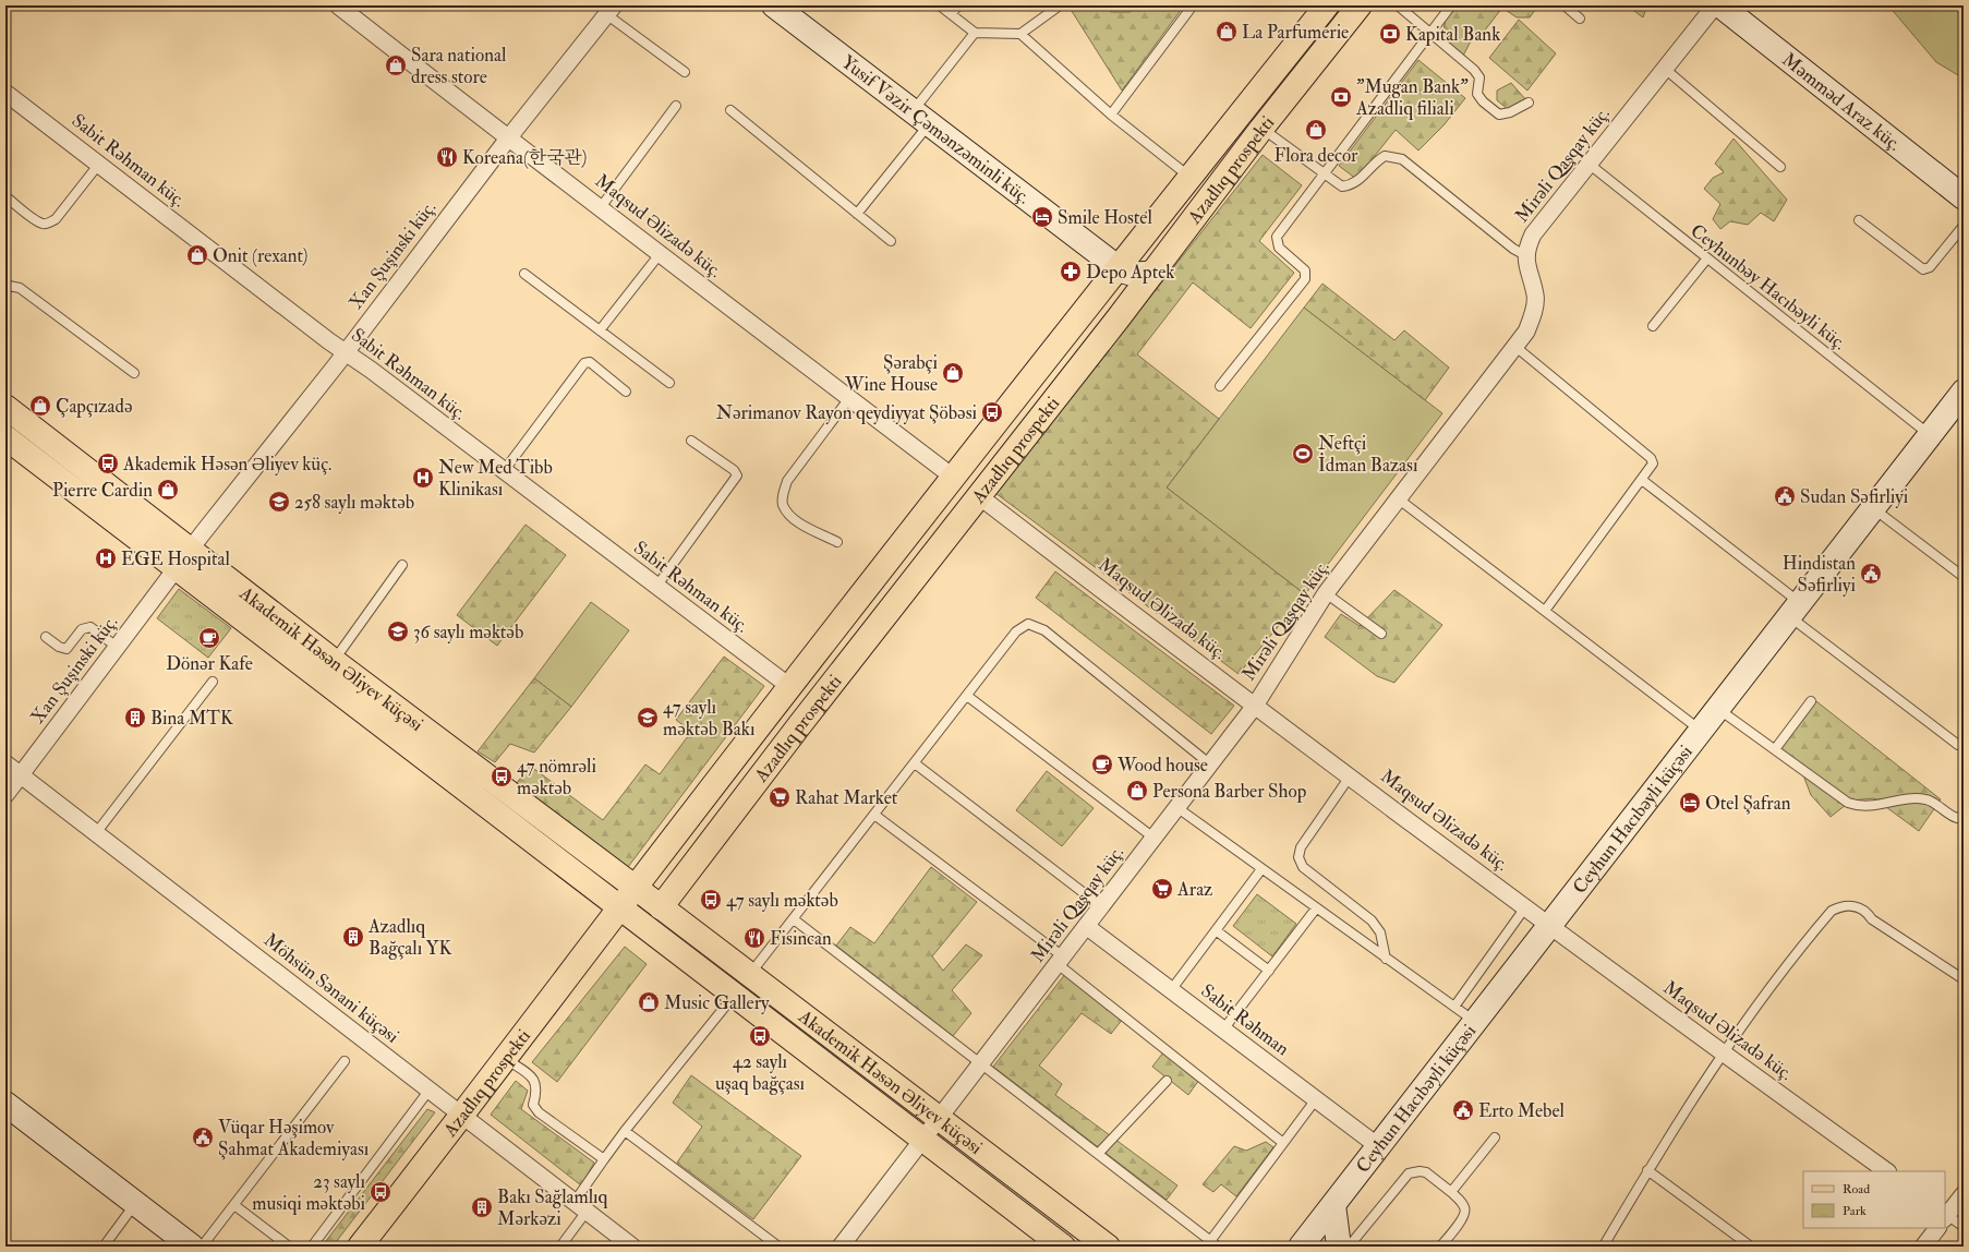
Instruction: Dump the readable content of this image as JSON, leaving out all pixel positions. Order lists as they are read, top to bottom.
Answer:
{
  "streets": {
    "main road": ["Azadlıq prospekti", "Akademik Həsən Əliyev küçəsi"],
    "street": [
      "Məmməd Araz küç.",
      "Yusif Vəzir Çəmənzəminli küç.",
      "Sabit Rəhman küç.",
      "Mirəli Qaşqay küç.",
      "Maqsud Əlizadə küç.",
      "Xan Şuşinski küç.",
      "Ceyhun Hacıbəyli küçəsi",
      "Möhsün Sənani küçəsi",
      "Sabit Rəhman"
    ],
    "lane": ["Ceyhunbəy Hacıbəyli küç."]
  },
  "crossings": [
    ["Yusif Vəzir Çəmənzəminli küç.", "Azadlıq prospekti"],
    ["Sabit Rəhman küç.", "Azadlıq prospekti"],
    ["Sabit Rəhman küç.", "Xan Şuşinski küç."],
    ["Mirəli Qaşqay küç.", "Maqsud Əlizadə küç."],
    ["Mirəli Qaşqay küç.", "Ceyhunbəy Hacıbəyli küç."],
    ["Mirəli Qaşqay küç.", "Akademik Həsən Əliyev küçəsi"],
    ["Mirəli Qaşqay küç.", "Sabit Rəhman"],
    ["Azadlıq prospekti", "Maqsud Əlizadə küç."],
    ["Azadlıq prospekti", "Akademik Həsən Əliyev küçəsi"],
    ["Azadlıq prospekti", "Möhsün Sənani küçəsi"],
    ["Maqsud Əlizadə küç.", "Xan Şuşinski küç."],
    ["Maqsud Əlizadə küç.", "Ceyhun Hacıbəyli küçəsi"],
    ["Xan Şuşinski küç.", "Akademik Həsən Əliyev küçəsi"],
    ["Xan Şuşinski küç.", "Möhsün Sənani küçəsi"],
    ["Ceyhunbəy Hacıbəyli küç.", "Ceyhun Hacıbəyli küçəsi"],
    ["Ceyhun Hacıbəyli küçəsi", "Sabit Rəhman"]
  ],
  "places": {
    "shop": [
      "La Parfumerie",
      "Sara national dress store",
      "Flora decor",
      "Onit (rexant)",
      "Şərabçi Wine House",
      "Çapçızadə",
      "Pierre Cardin",
      "Persona Barber Shop",
      "Music Gallery"
    ],
    "bank": ["Kapital Bank", "\"Mugan Bank\" Azadliq filiali"],
    "restaurant": ["Koreana(한국관)", "Fisincan"],
    "hotel": ["Smile Hostel", "Otel Şafran"],
    "pharmacy": ["Depo Aptek"],
    "bus stop": [
      "Nərimanov Rayon qeydiyyat Şöbəsi",
      "Akademik Həsən Əliyev küç.",
      "47 nömrəli məktəb",
      "47 saylı məktəb",
      "42 saylı uşaq bağçası",
      "23 saylı musiqi məktəbi"
    ],
    "sports": ["Neftçi İdman Bazası"],
    "hospital": ["New Med Tibb Klinikası", "EGE Hospital"],
    "public building": [
      "Sudan Səfirliyi",
      "Hindistan Səfirliyi",
      "Erto Mebel",
      "Vüqar Həşimov Şahmat Akademiyası"
    ],
    "school or university": ["258 saylı məktəb", "36 saylı məktəb", "47 saylı məktəb Bakı"],
    "cafe": ["Dönər Kafe", "Wood house"],
    "building": ["Bina MTK", "Azadlıq Bağçalı YK", "Bakı Sağlamlıq Mərkəzi"],
    "supermarket": ["Rahat Market", "Araz"]
  },
  "legend": ["Road", "Park"]
}
